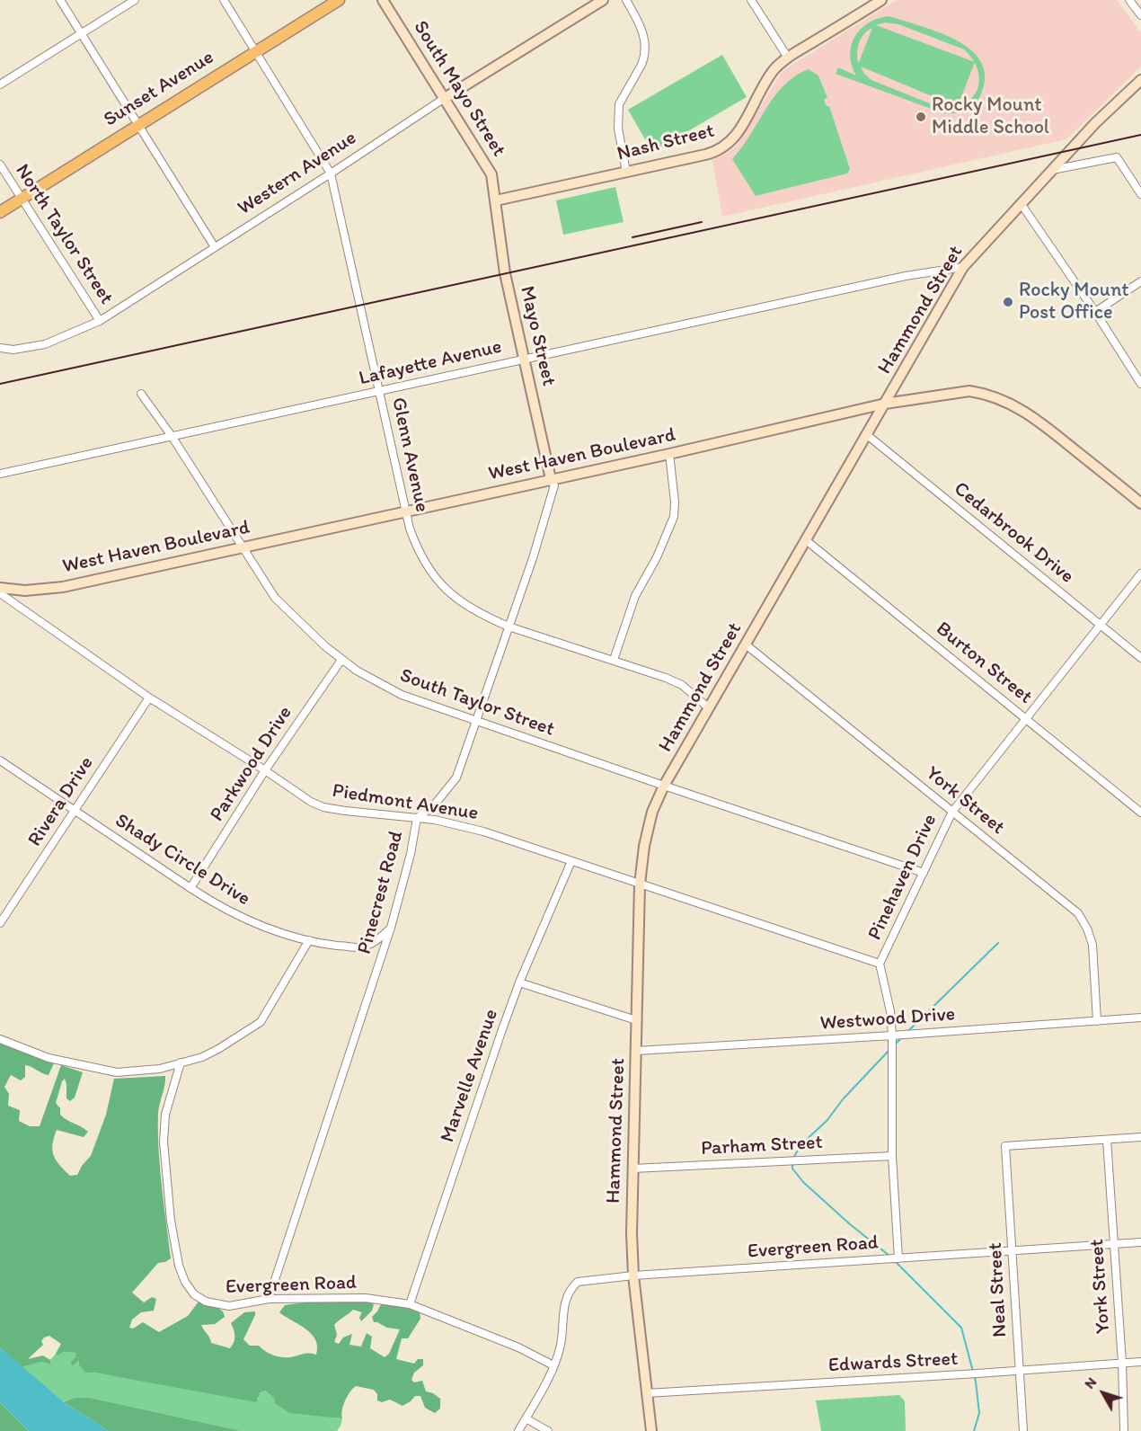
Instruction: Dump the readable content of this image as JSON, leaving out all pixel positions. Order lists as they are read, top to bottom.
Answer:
{
  "streets": {
    "main road": ["Sunset Avenue"],
    "street": [
      "South Mayo Street",
      "Nash Street",
      "Western Avenue",
      "North Taylor Street",
      "Hammond Street",
      "Mayo Street",
      "Lafayette Avenue",
      "Glenn Avenue",
      "West Haven Boulevard",
      "Cedarbrook Drive",
      "Burton Street",
      "South Taylor Street",
      "Parkwood Drive",
      "York Street",
      "Rivera Drive",
      "Piedmont Avenue",
      "Shady Circle Drive",
      "Pinehaven Drive",
      "Pinecrest Road",
      "Westwood Drive",
      "Marvelle Avenue",
      "Parham Street",
      "Evergreen Road",
      "Neal Street",
      "Edwards Street"
    ]
  },
  "crossings": [
    ["Sunset Avenue", "North Taylor Street"],
    ["Sunset Avenue", "Glenn Avenue"],
    ["South Mayo Street", "Nash Street"],
    ["South Mayo Street", "Western Avenue"],
    ["South Mayo Street", "Mayo Street"],
    ["Nash Street", "Mayo Street"],
    ["Western Avenue", "North Taylor Street"],
    ["Western Avenue", "Glenn Avenue"],
    ["Hammond Street", "Lafayette Avenue"],
    ["Hammond Street", "Glenn Avenue"],
    ["Hammond Street", "West Haven Boulevard"],
    ["Hammond Street", "Cedarbrook Drive"],
    ["Hammond Street", "Burton Street"],
    ["Hammond Street", "South Taylor Street"],
    ["Hammond Street", "York Street"],
    ["Hammond Street", "Piedmont Avenue"],
    ["Hammond Street", "Westwood Drive"],
    ["Hammond Street", "Parham Street"],
    ["Hammond Street", "Evergreen Road"],
    ["Hammond Street", "Edwards Street"],
    ["Mayo Street", "Lafayette Avenue"],
    ["Mayo Street", "West Haven Boulevard"],
    ["Mayo Street", "Pinecrest Road"],
    ["Lafayette Avenue", "Glenn Avenue"],
    ["Lafayette Avenue", "South Taylor Street"],
    ["Glenn Avenue", "West Haven Boulevard"],
    ["Glenn Avenue", "Pinecrest Road"],
    ["West Haven Boulevard", "South Taylor Street"],
    ["West Haven Boulevard", "Pinecrest Road"],
    ["Cedarbrook Drive", "Pinehaven Drive"],
    ["Burton Street", "Pinehaven Drive"],
    ["South Taylor Street", "Parkwood Drive"],
    ["South Taylor Street", "Pinehaven Drive"],
    ["South Taylor Street", "Pinecrest Road"],
    ["Parkwood Drive", "Piedmont Avenue"],
    ["Parkwood Drive", "Shady Circle Drive"],
    ["York Street", "Pinehaven Drive"],
    ["York Street", "Westwood Drive"],
    ["York Street", "Evergreen Road"],
    ["York Street", "Neal Street"],
    ["York Street", "Edwards Street"],
    ["Rivera Drive", "Piedmont Avenue"],
    ["Rivera Drive", "Shady Circle Drive"],
    ["Piedmont Avenue", "Pinehaven Drive"],
    ["Piedmont Avenue", "Pinecrest Road"],
    ["Piedmont Avenue", "Marvelle Avenue"],
    ["Shady Circle Drive", "Pinecrest Road"],
    ["Pinehaven Drive", "Westwood Drive"],
    ["Pinehaven Drive", "Parham Street"],
    ["Pinehaven Drive", "Evergreen Road"],
    ["Pinecrest Road", "Evergreen Road"],
    ["Marvelle Avenue", "Evergreen Road"],
    ["Evergreen Road", "Neal Street"],
    ["Neal Street", "Edwards Street"]
  ],
  "places": ["Rocky Mount Middle School", "Rocky Mount Post Office"],
  "north": "top left"
}
